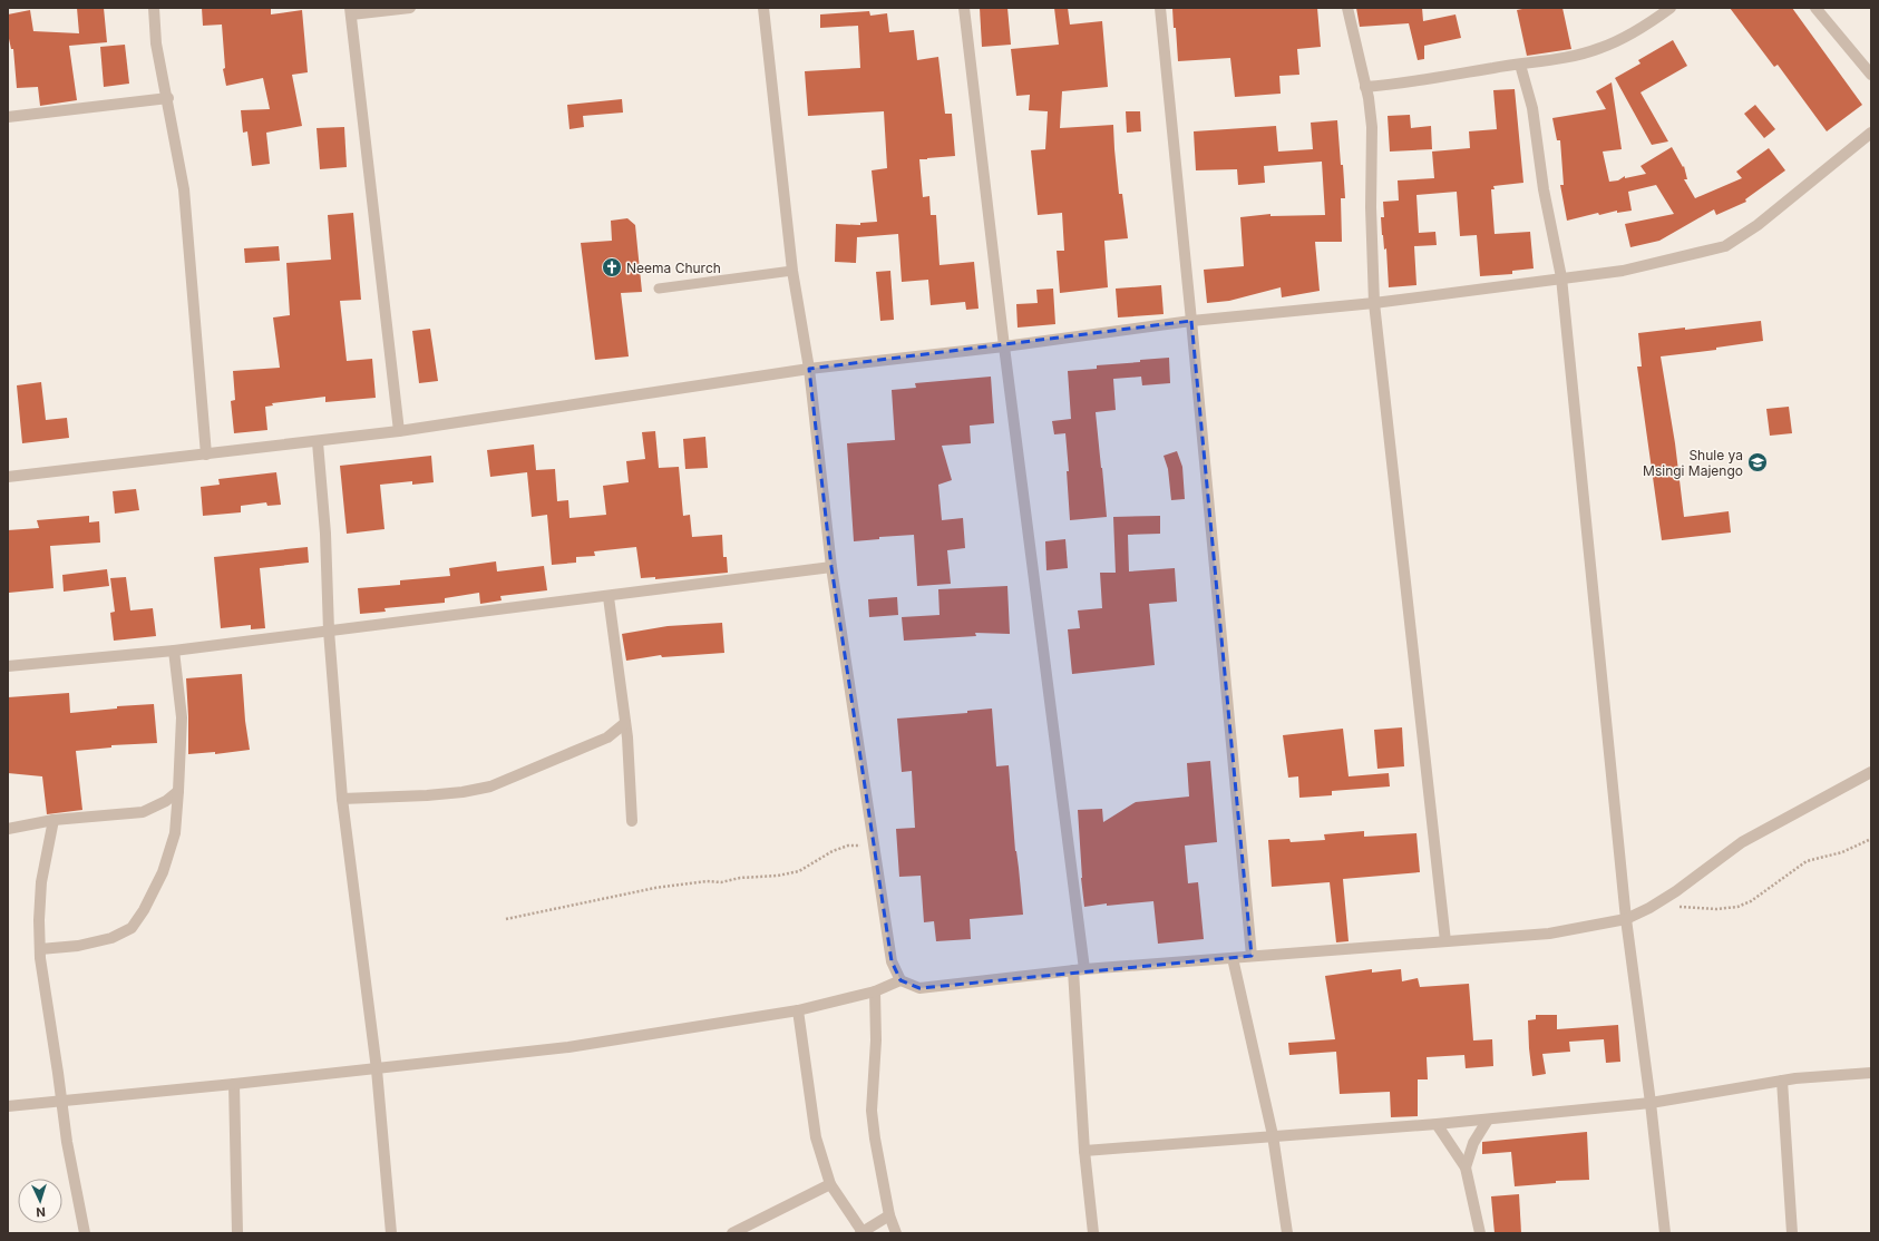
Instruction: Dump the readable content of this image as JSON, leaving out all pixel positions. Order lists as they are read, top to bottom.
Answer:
{
  "places": {
    "church": ["Neema Church"],
    "school or university": ["Shule ya Msingi Majengo"]
  },
  "north": "bottom"
}
